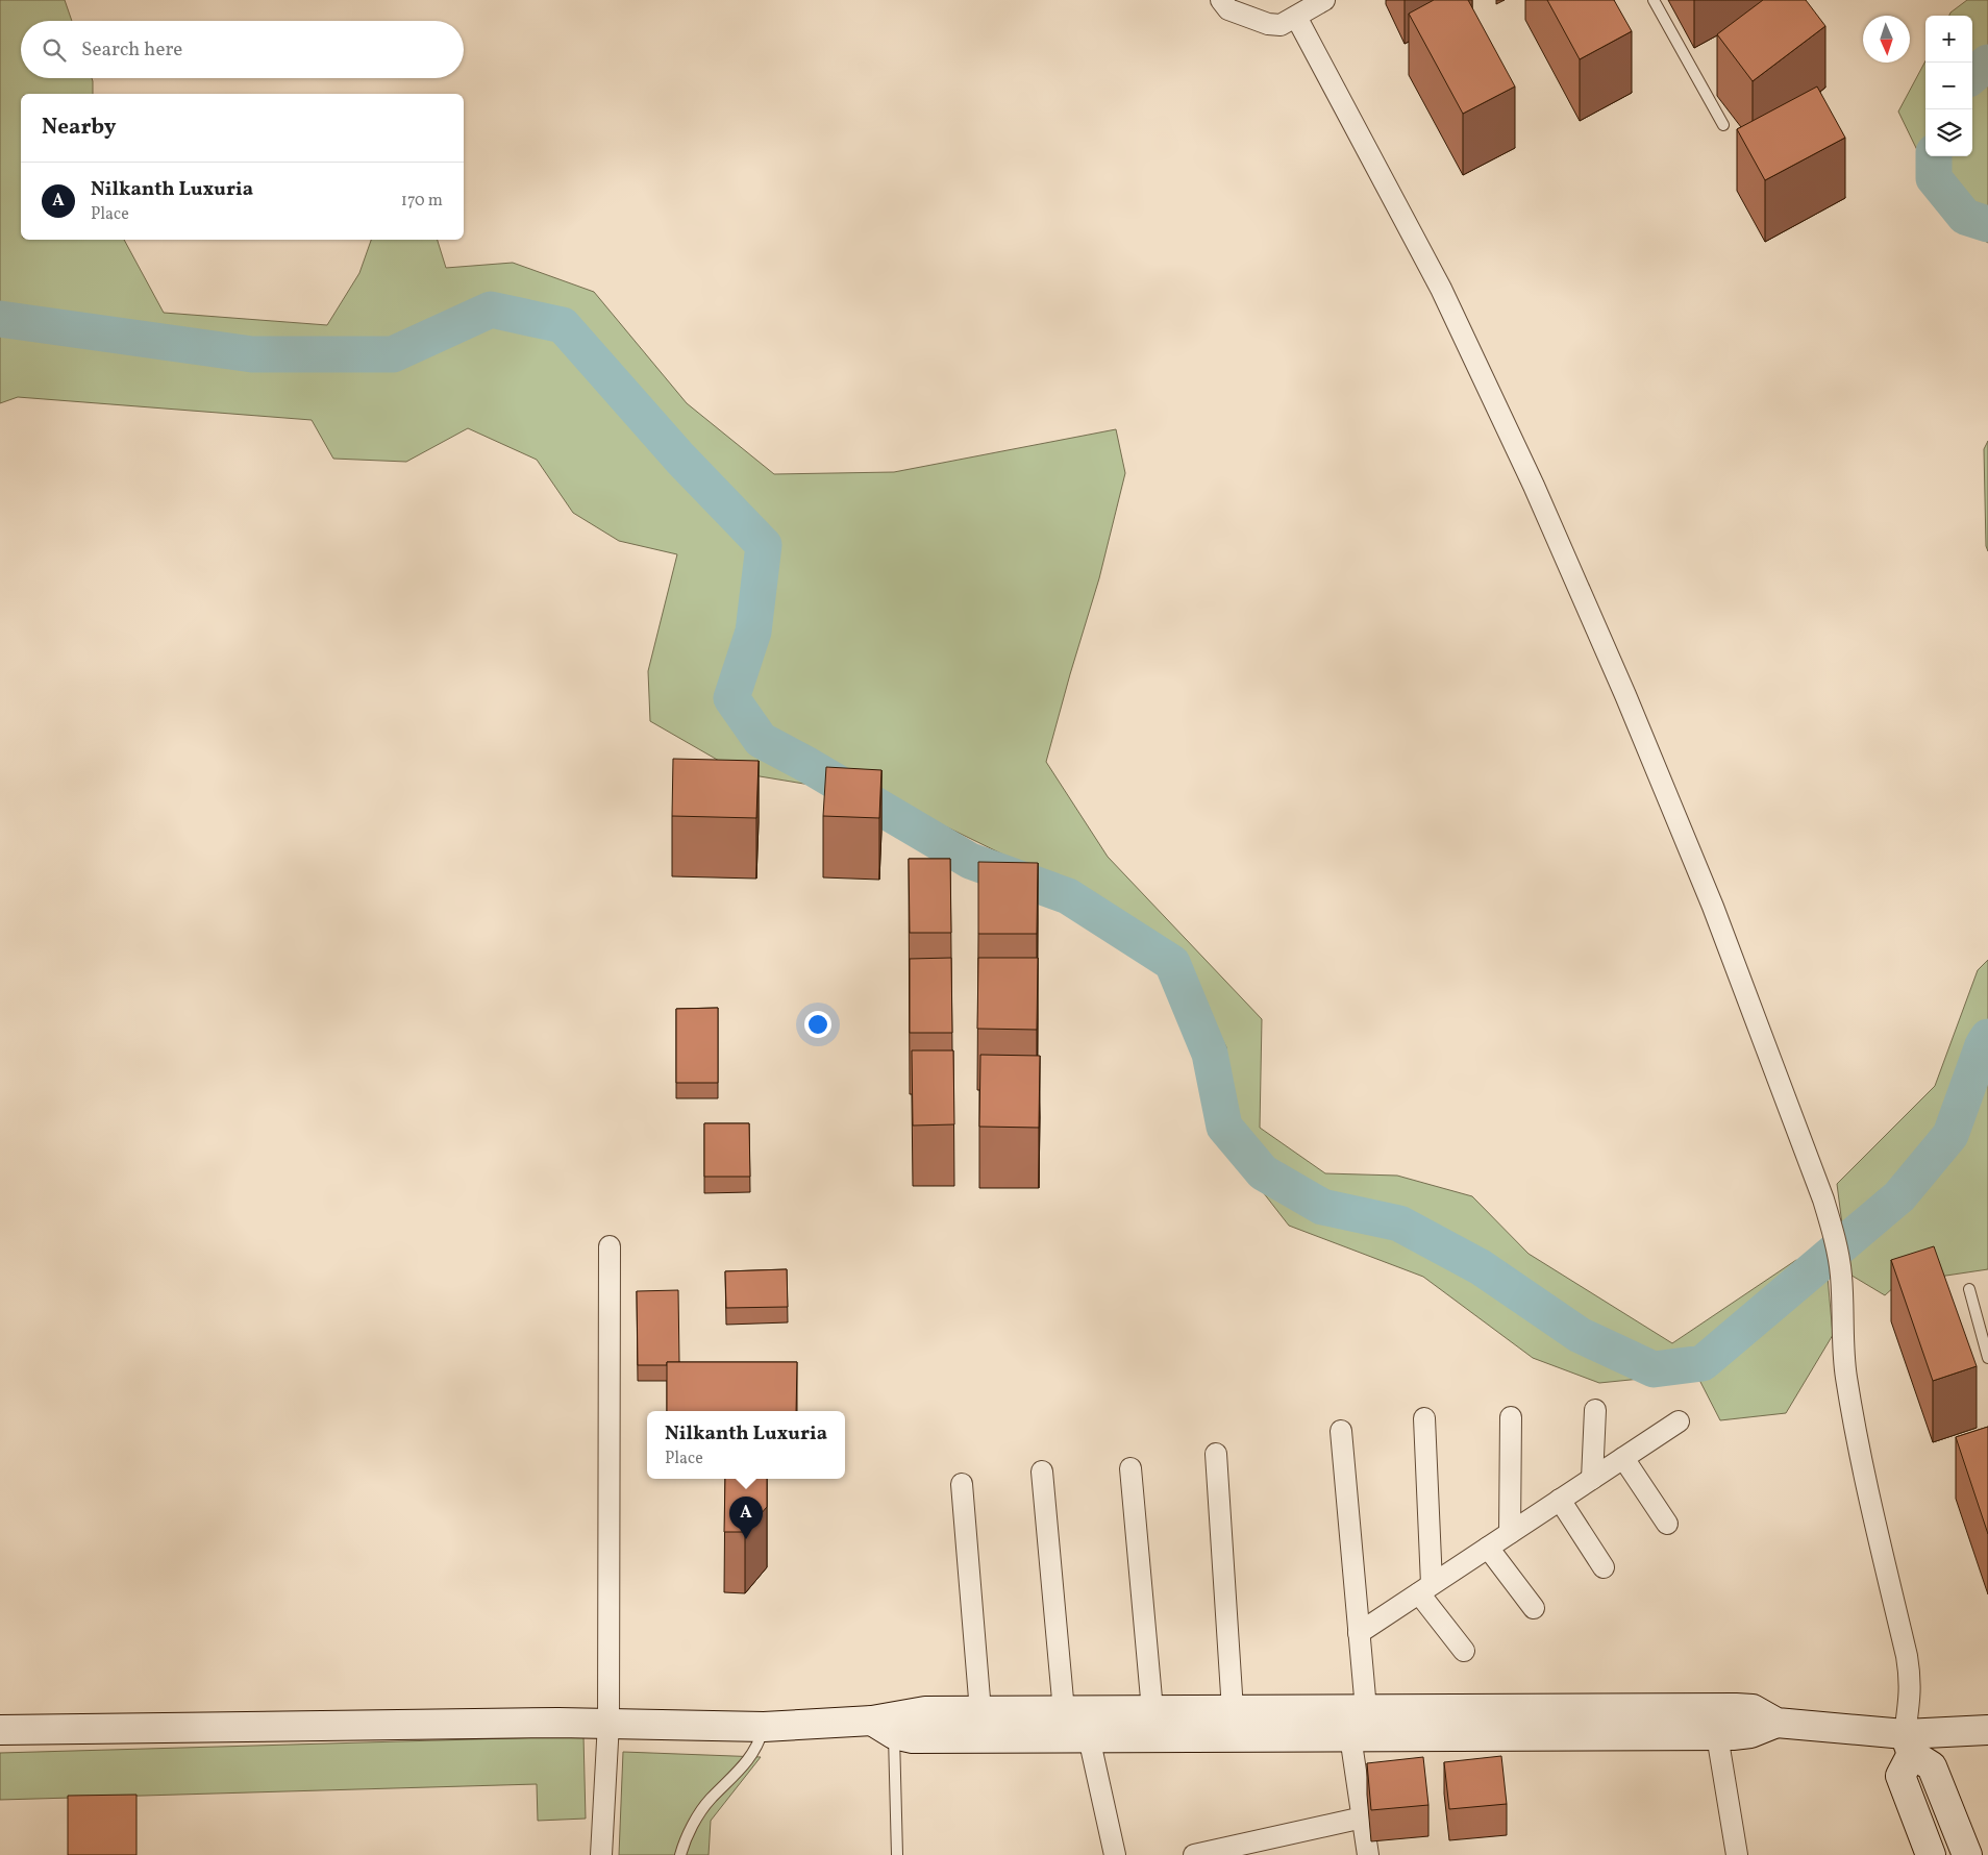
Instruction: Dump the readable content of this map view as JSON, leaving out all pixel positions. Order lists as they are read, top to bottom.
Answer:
{
  "north": "bottom",
  "page": {
    "map_buttons": ["+", "−"],
    "search": "Search here",
    "heading": "Nearby",
    "list": [
      {
        "mark": "A",
        "name": "Nilkanth Luxuria",
        "note": "Place",
        "value": "170 m"
      }
    ],
    "popup": ["Nilkanth Luxuria", "Place"],
    "pins": "A"
  }
}
